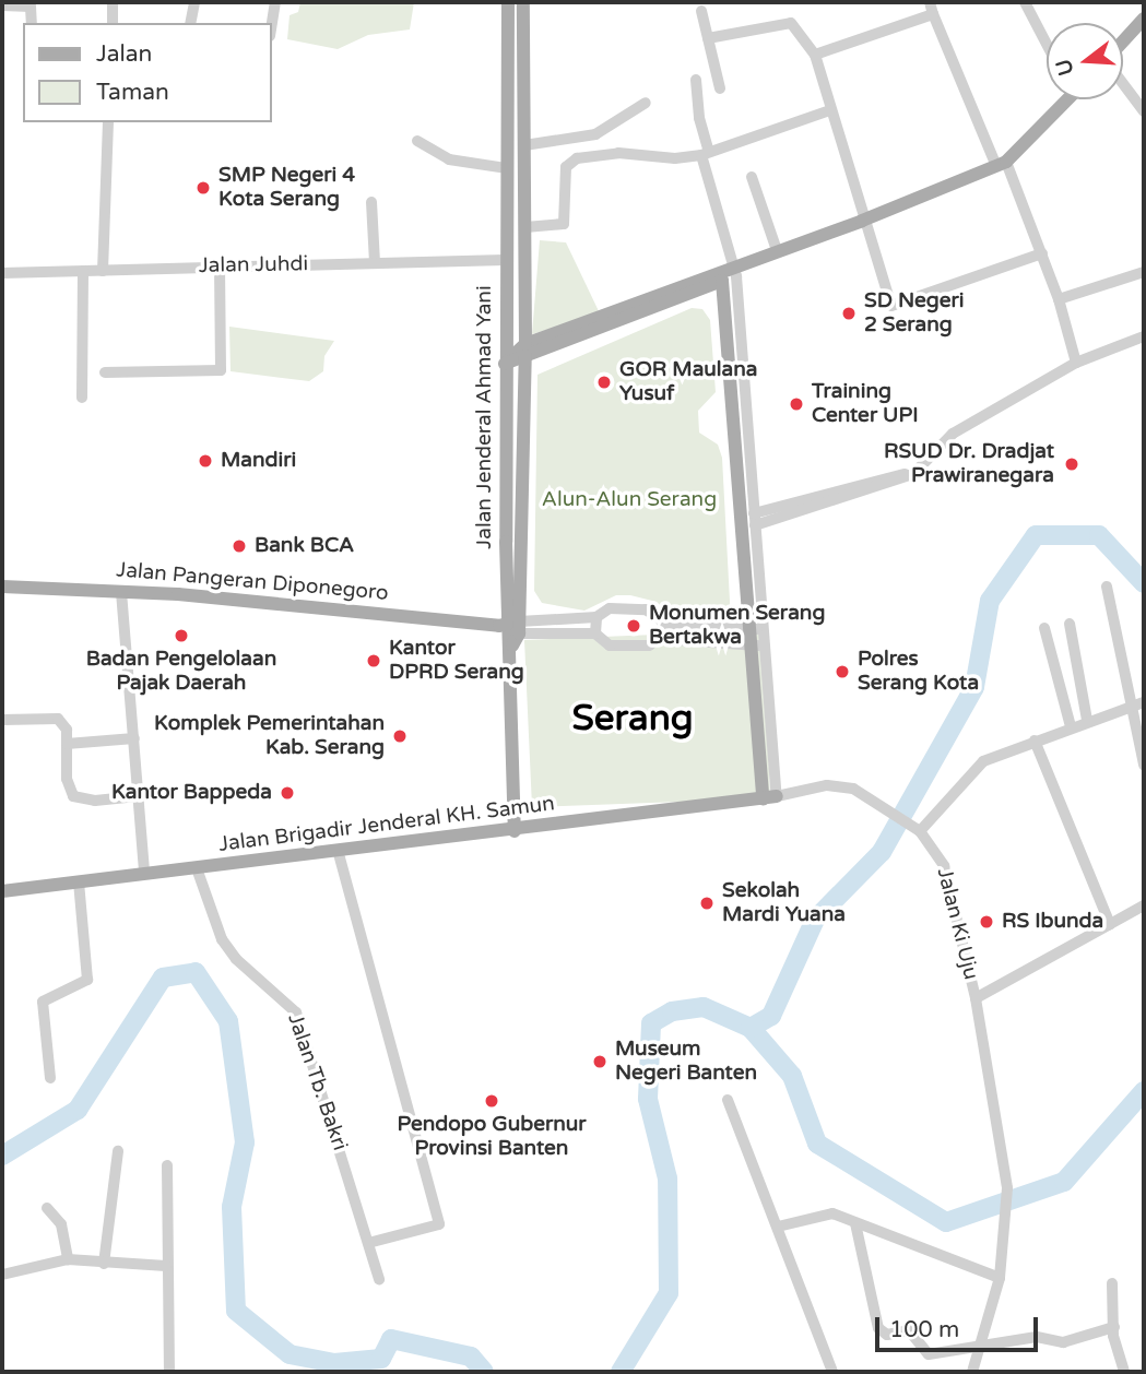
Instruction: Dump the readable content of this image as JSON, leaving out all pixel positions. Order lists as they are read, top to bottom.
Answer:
{
  "streets": {
    "main road": ["Jalan Jenderal Ahmad Yani", "Jalan Pangeran Diponegoro", "Jalan Brigadir Jenderal KH. Samun"],
    "street": ["Jalan Juhdi", "Jalan Ki Uju", "Jalan Tb. Bakri"]
  },
  "crossings": [
    ["Jalan Juhdi", "Jalan Jenderal Ahmad Yani"],
    ["Jalan Jenderal Ahmad Yani", "Jalan Pangeran Diponegoro"],
    ["Jalan Jenderal Ahmad Yani", "Jalan Brigadir Jenderal KH. Samun"],
    ["Jalan Brigadir Jenderal KH. Samun", "Jalan Ki Uju"],
    ["Jalan Brigadir Jenderal KH. Samun", "Jalan Tb. Bakri"]
  ],
  "districts": ["Serang"],
  "parks": ["Alun-Alun Serang"],
  "places": [
    "SMP Negeri 4 Kota Serang",
    "SD Negeri 2 Serang",
    "GOR Maulana Yusuf",
    "Training Center UPI",
    "Mandiri",
    "RSUD Dr. Dradjat Prawiranegara",
    "Bank BCA",
    "Monumen Serang Bertakwa",
    "Badan Pengelolaan Pajak Daerah",
    "Kantor DPRD Serang",
    "Polres Serang Kota",
    "Komplek Pemerintahan Kab. Serang",
    "Kantor Bappeda",
    "Sekolah Mardi Yuana",
    "RS Ibunda",
    "Museum Negeri Banten",
    "Pendopo Gubernur Provinsi Banten"
  ],
  "legend": ["Jalan", "Taman"],
  "scale_bar": "100 m",
  "north": "left"
}
